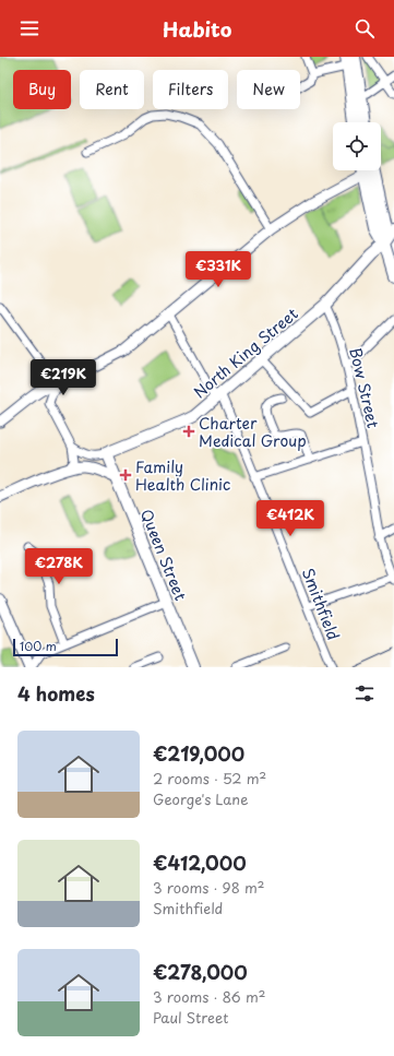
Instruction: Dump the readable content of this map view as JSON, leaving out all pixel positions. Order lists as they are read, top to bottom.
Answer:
{
  "streets": {
    "main road": ["North King Street", "Queen Street"],
    "street": ["Bow Street", "Smithfield"]
  },
  "crossings": [
    ["North King Street", "Bow Street"],
    ["North King Street", "Queen Street"],
    ["North King Street", "Smithfield"]
  ],
  "places": {
    "health": ["Charter Medical Group", "Family Health Clinic"]
  },
  "scale_bar": "100 m",
  "page": {
    "header": "Habito",
    "chip": [
      "Buy",
      "Rent",
      "Filters",
      "New"
    ],
    "price": [
      "€331K",
      "€219K",
      "€412K",
      "€278K"
    ],
    "scale": "100 m",
    "heading": "4 homes",
    "list": [
      {
        "name": "€219,000",
        "note": "2 rooms · 52 m² · George's Lane"
      },
      {
        "name": "€412,000",
        "note": "3 rooms · 98 m² · Smithfield"
      },
      {
        "name": "€278,000",
        "note": "3 rooms · 86 m² · Paul Street"
      }
    ]
  }
}
